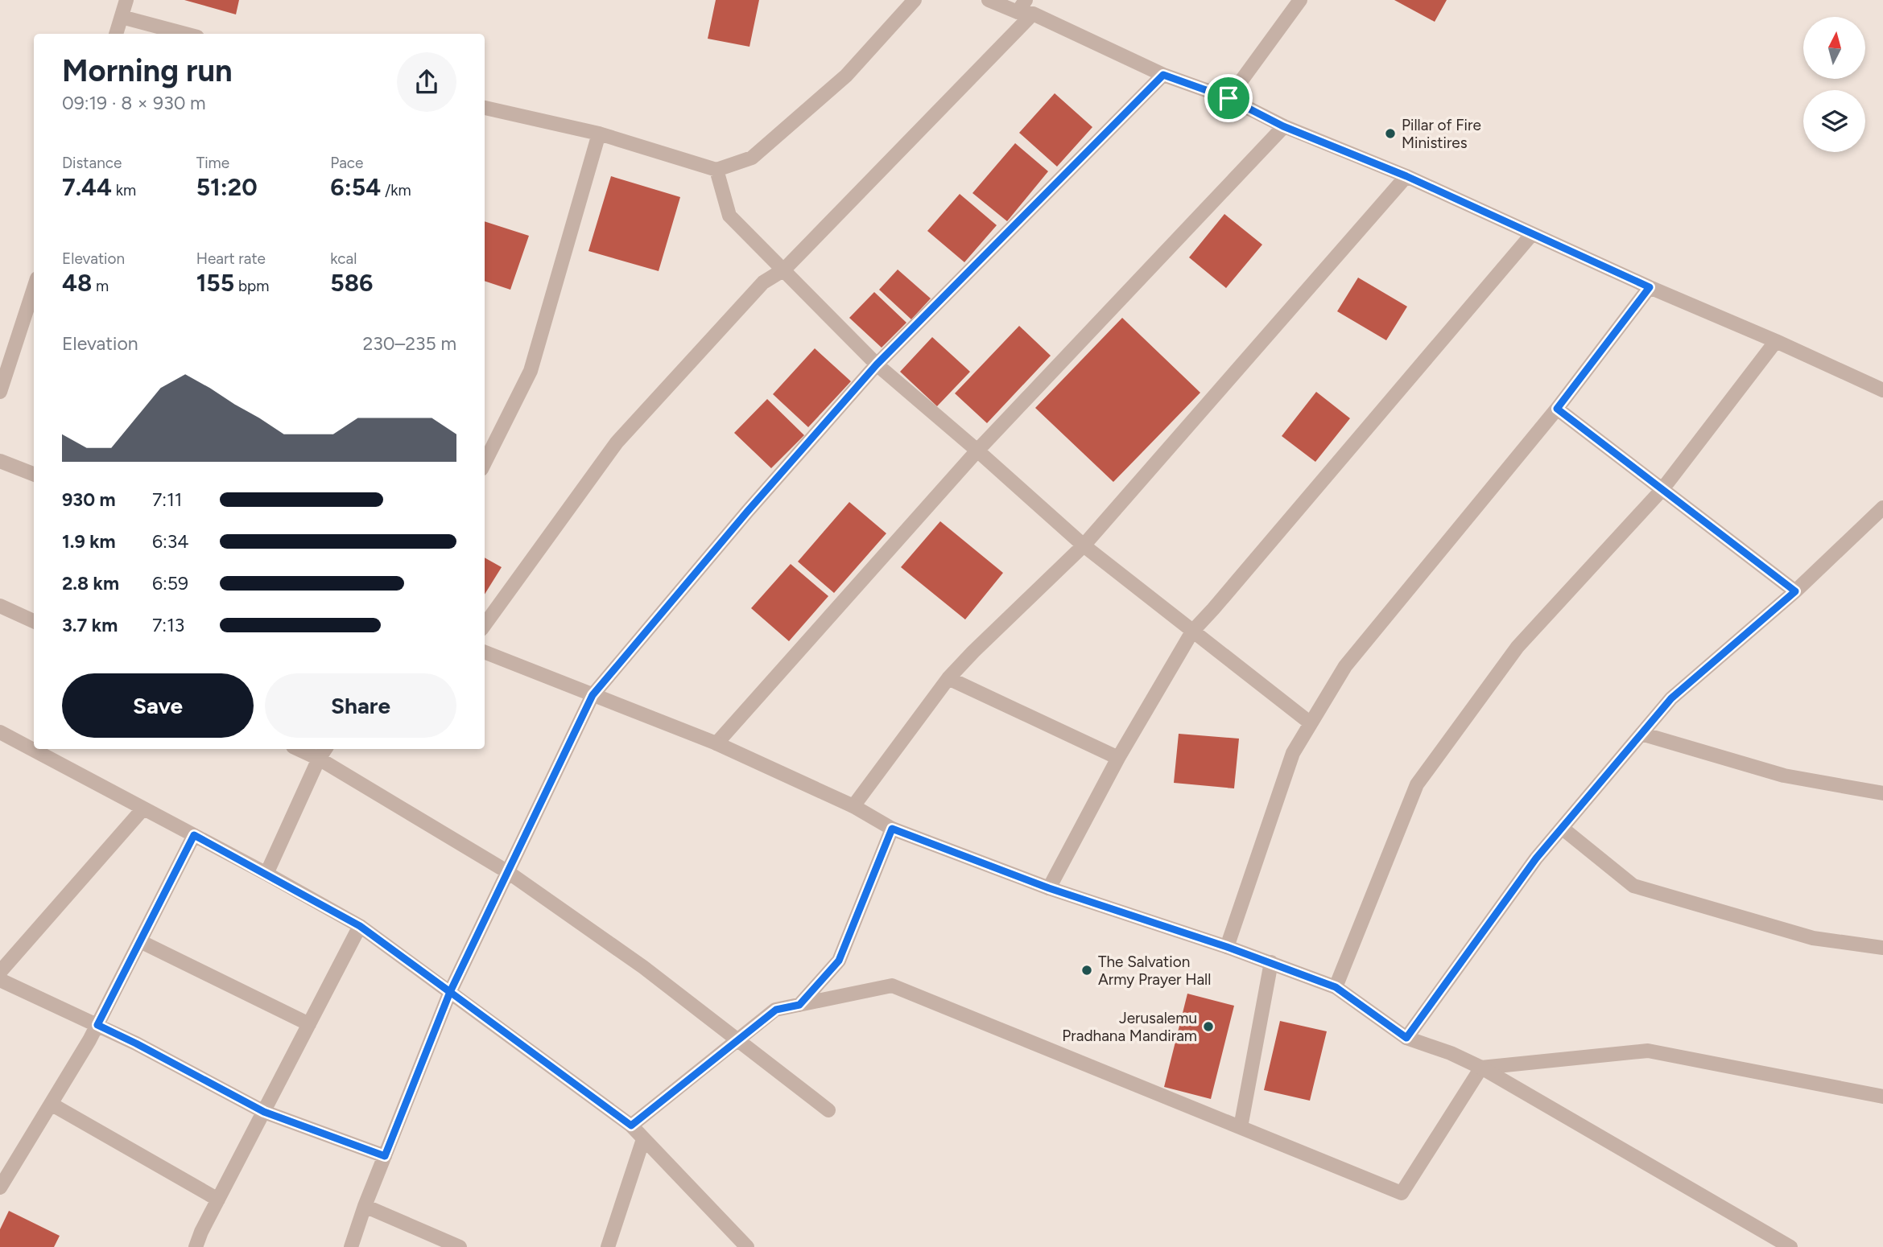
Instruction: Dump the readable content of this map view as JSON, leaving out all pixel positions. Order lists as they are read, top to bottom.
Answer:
{
  "places": ["Pillar of Fire Ministires", "The Salvation Army Prayer Hall", "Jerusalemu Pradhana Mandiram"],
  "north": "top",
  "page": {
    "heading": ["Morning run", "09:19 · 8 × 930 m"],
    "stats": [
      ["Distance", "7.44 km"],
      ["Time", "51:20"],
      ["Pace", "6:54 /km"],
      ["Elevation", "48 m"],
      ["Heart rate", "155 bpm"],
      ["kcal", "586"]
    ],
    "chart": ["Elevation", "230–235 m"],
    "list": [
      {
        "name": "930 m",
        "note": "7:11"
      },
      {
        "name": "1.9 km",
        "note": "6:34"
      },
      {
        "name": "2.8 km",
        "note": "6:59"
      },
      {
        "name": "3.7 km",
        "note": "7:13"
      }
    ],
    "buttons": ["Save", "Share"]
  }
}
